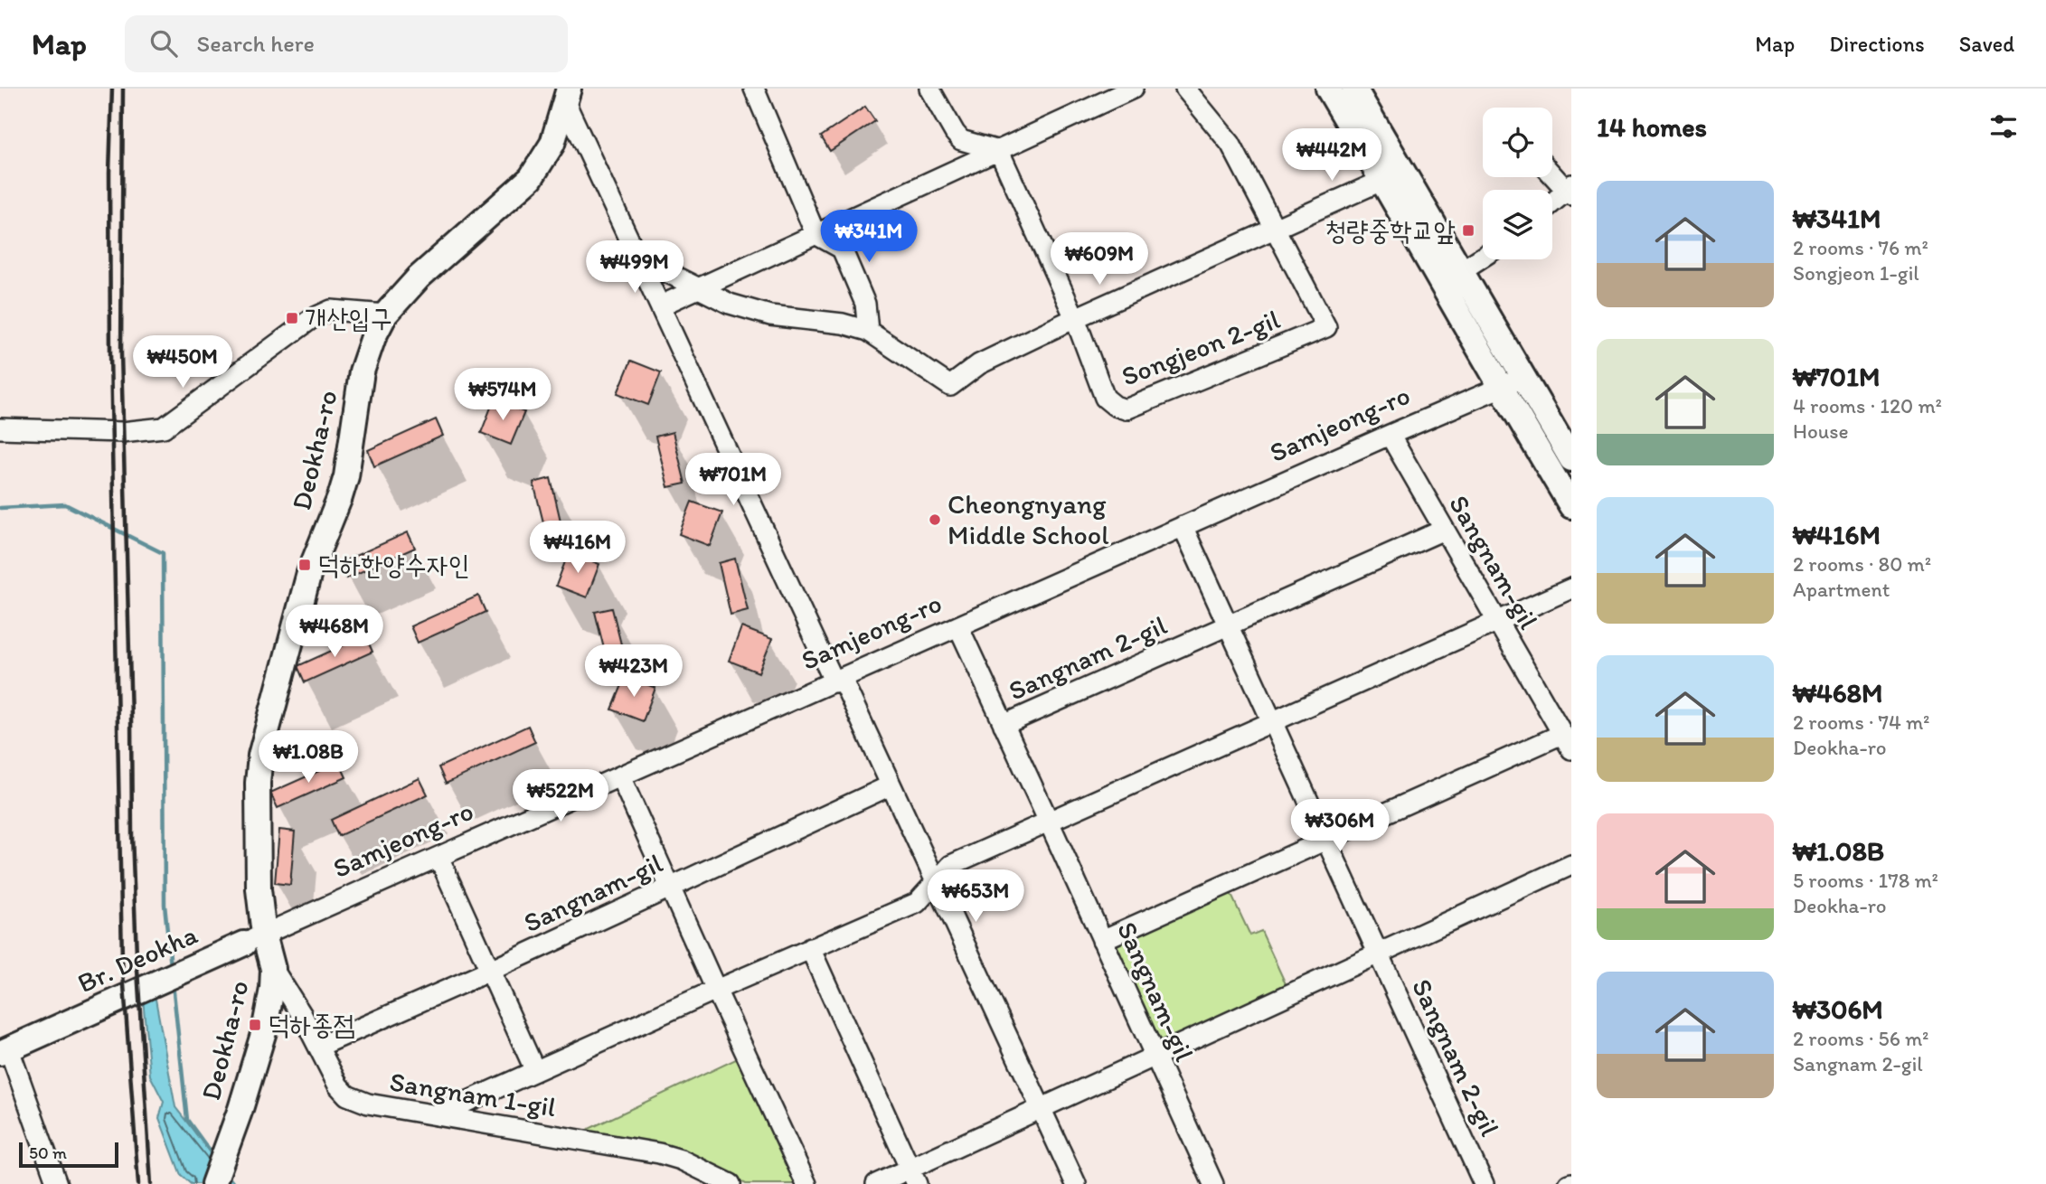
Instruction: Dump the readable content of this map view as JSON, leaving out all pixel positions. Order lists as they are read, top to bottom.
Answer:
{
  "streets": {
    "main road": ["Deokha-ro", "Br. Deokha"],
    "street": [
      "Songjeon 2-gil",
      "Samjeong-ro",
      "Sangnam-gil",
      "Sangnam 2-gil",
      "Sangnam 1-gil"
    ]
  },
  "crossings": [
    ["Samjeong-ro", "Deokha-ro"],
    ["Samjeong-ro", "Sangnam-gil"],
    ["Samjeong-ro", "Sangnam 2-gil"],
    ["Samjeong-ro", "Br. Deokha"],
    ["Deokha-ro", "Br. Deokha"],
    ["Deokha-ro", "Sangnam 1-gil"],
    ["Sangnam-gil", "Sangnam 2-gil"],
    ["Sangnam-gil", "Sangnam 1-gil"]
  ],
  "places": {
    "transit": [
      "청량중학교앞",
      "개산입구",
      "덕하한양수자인",
      "덕하종점"
    ],
    "other": ["Cheongnyang Middle School"]
  },
  "scale_bar": "50 m",
  "page": {
    "header": "Map",
    "search": "Search here",
    "nav": ["Map", "Directions", "Saved"],
    "heading": "14 homes",
    "price": [
      "₩442M",
      "₩341M",
      "₩609M",
      "₩499M",
      "₩450M",
      "₩574M",
      "₩701M",
      "₩416M",
      "₩468M",
      "₩423M",
      "₩1.08B",
      "₩522M",
      "₩306M",
      "₩653M"
    ],
    "list": [
      {
        "name": "₩341M",
        "note": "2 rooms · 76 m² · Songjeon 1-gil"
      },
      {
        "name": "₩701M",
        "note": "4 rooms · 120 m² · House"
      },
      {
        "name": "₩416M",
        "note": "2 rooms · 80 m² · Apartment"
      },
      {
        "name": "₩468M",
        "note": "2 rooms · 74 m² · Deokha-ro"
      },
      {
        "name": "₩1.08B",
        "note": "5 rooms · 178 m² · Deokha-ro"
      },
      {
        "name": "₩306M",
        "note": "2 rooms · 56 m² · Sangnam 2-gil"
      }
    ],
    "scale": "50 m"
  }
}
